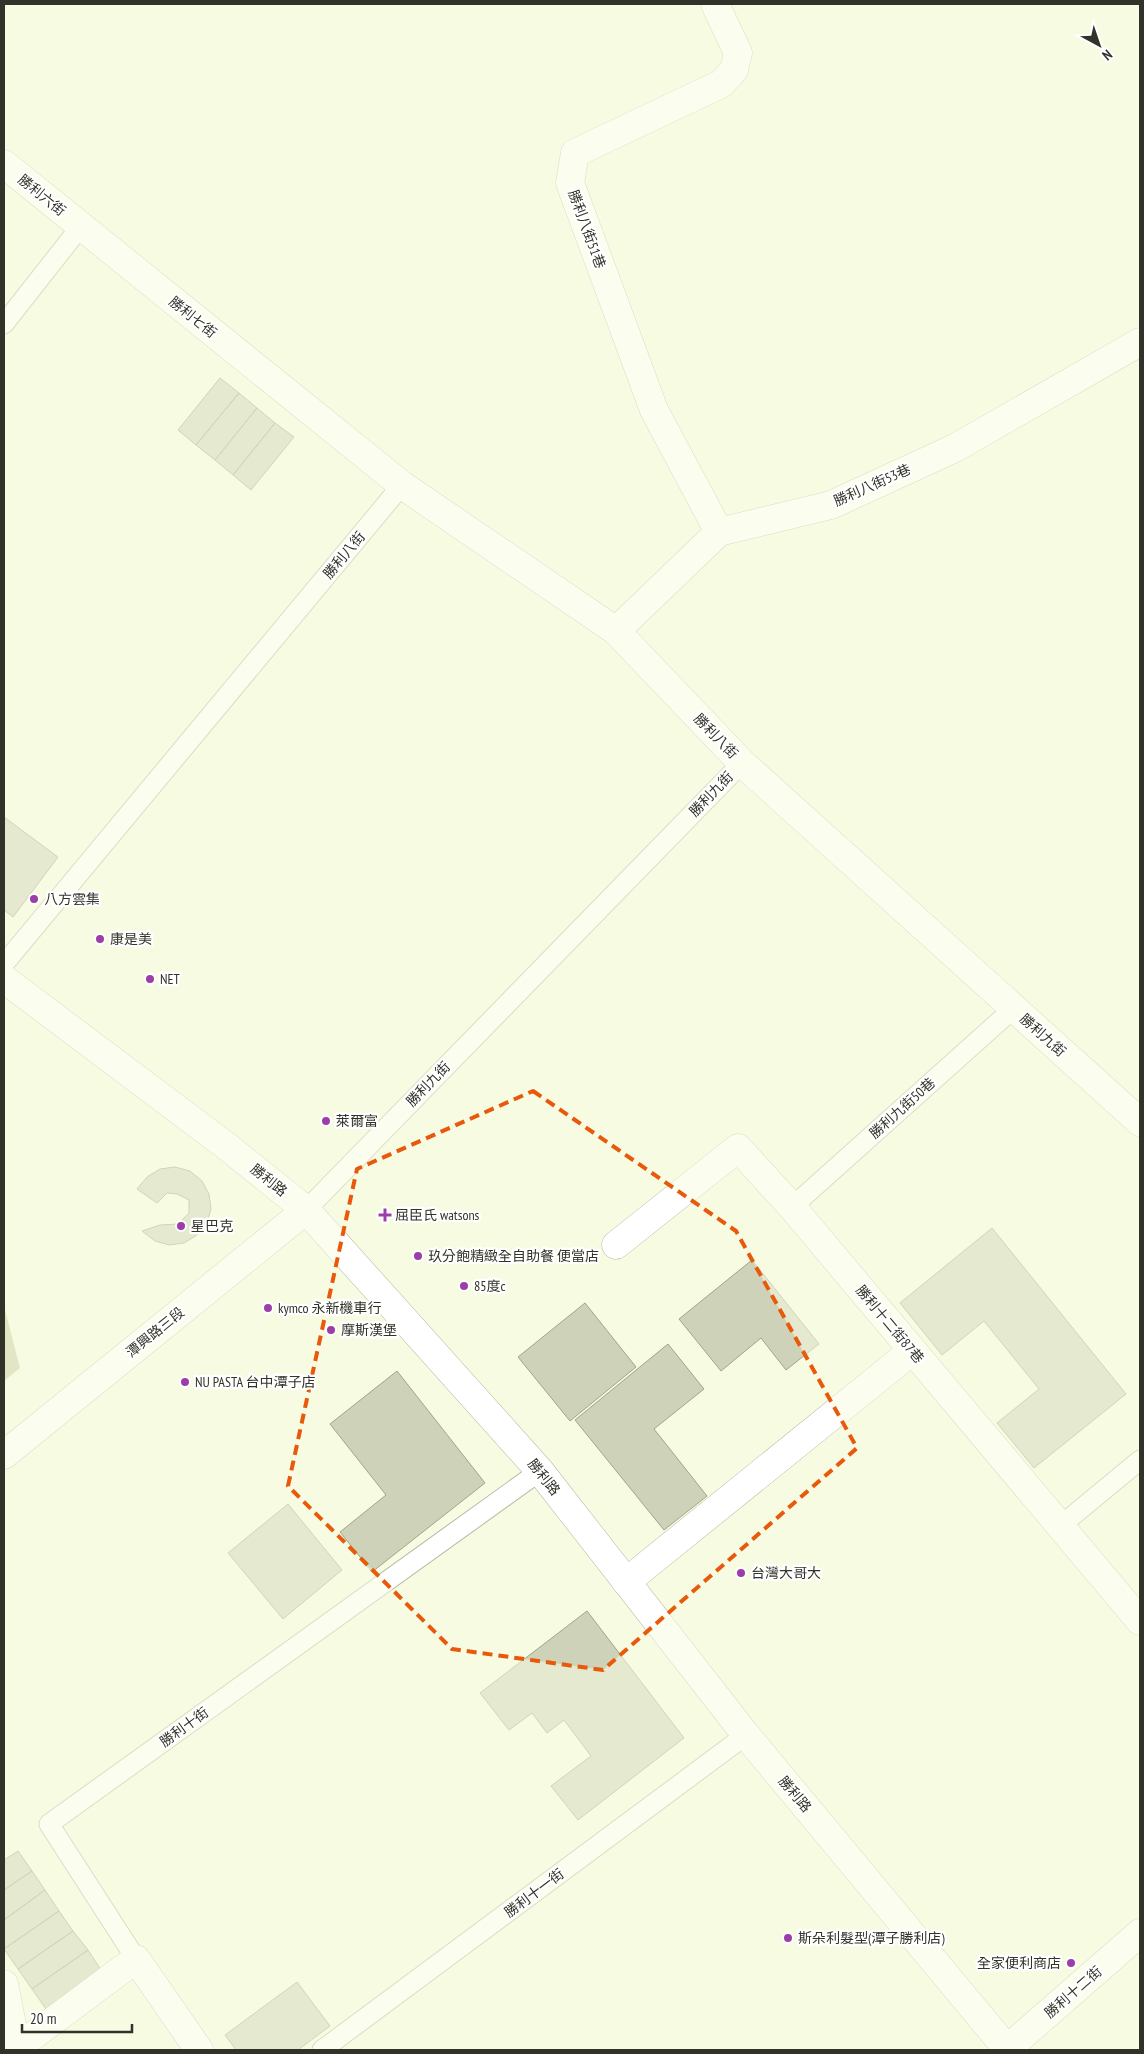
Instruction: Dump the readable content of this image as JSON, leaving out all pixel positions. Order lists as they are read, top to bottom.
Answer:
{
  "streets": {
    "street": [
      "勝利六街",
      "勝利八街51巷",
      "勝利七街",
      "勝利八街53巷",
      "勝利八街",
      "勝利九街",
      "勝利路",
      "勝利十二街87巷",
      "潭興路三段",
      "勝利十街",
      "勝利十二街"
    ],
    "lane": ["勝利九街50巷", "勝利十一街"]
  },
  "crossings": [
    ["勝利六街", "勝利七街"],
    ["勝利八街51巷", "勝利八街53巷"],
    ["勝利七街", "勝利八街"],
    ["勝利八街", "勝利九街"],
    ["勝利九街", "勝利九街50巷"],
    ["勝利九街", "勝利路"],
    ["勝利九街", "潭興路三段"],
    ["勝利九街50巷", "勝利十二街87巷"],
    ["勝利路", "潭興路三段"],
    ["勝利路", "勝利十街"],
    ["勝利路", "勝利十一街"],
    ["勝利路", "勝利十二街"]
  ],
  "places": {
    "other": [
      "八方雲集",
      "康是美",
      "NET",
      "萊爾富",
      "星巴克",
      "玖分飽精緻全自助餐 便當店",
      "85度c",
      "kymco 永新機車行",
      "摩斯漢堡",
      "NU PASTA 台中潭子店",
      "台灣大哥大",
      "斯朵利髮型(潭子勝利店)",
      "全家便利商店"
    ],
    "health": ["屈臣氏 watsons"]
  },
  "scale_bar": "20 m",
  "north": "bottom right"
}
